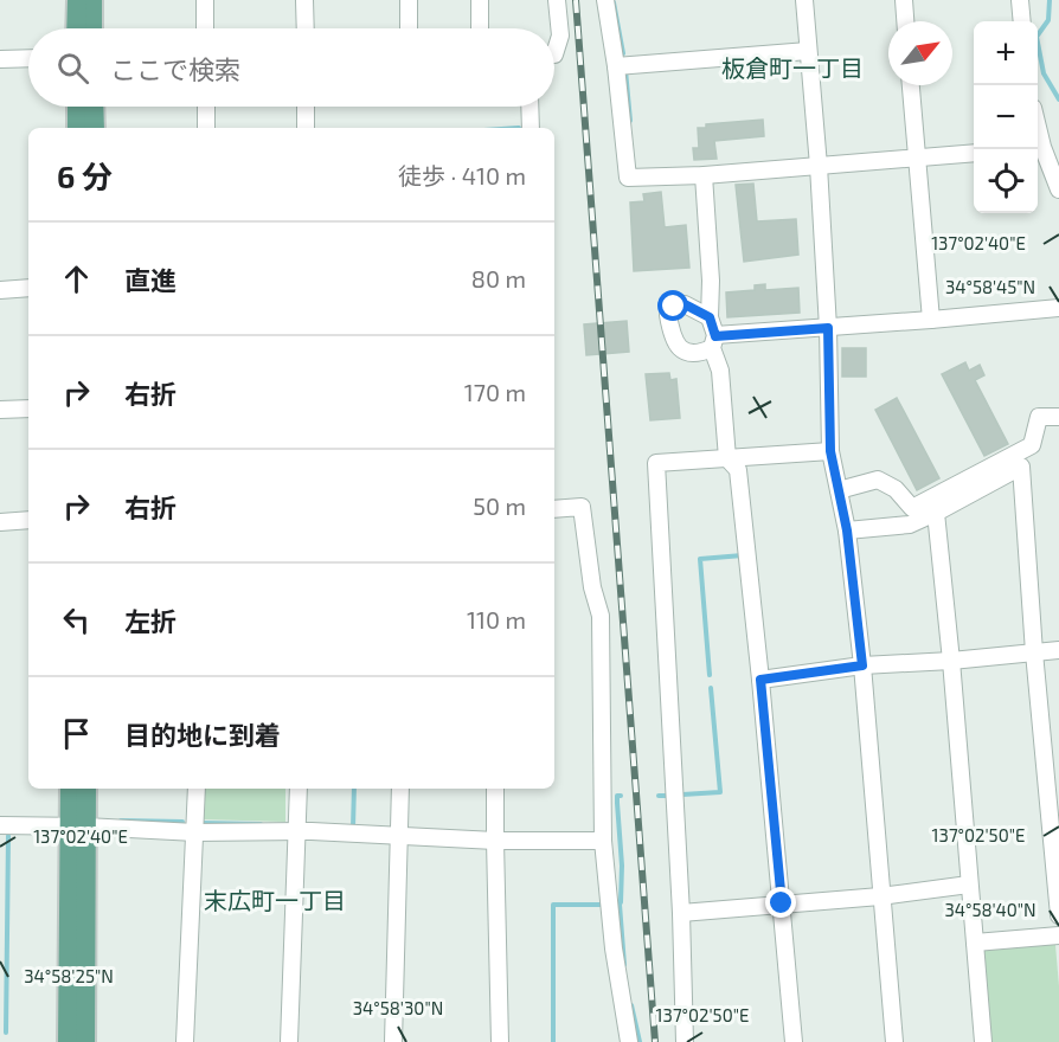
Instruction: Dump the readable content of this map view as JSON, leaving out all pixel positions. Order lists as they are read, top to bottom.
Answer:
{
  "districts": ["板倉町一丁目", "末広町一丁目"],
  "north": "top right",
  "page": {
    "map_buttons": ["+", "−"],
    "search": "ここで検索",
    "heading": ["6 分", "徒歩 · 410 m"],
    "list": [
      ["直進", "80 m"],
      ["右折", "170 m"],
      ["右折", "50 m"],
      ["左折", "110 m"],
      "目的地に到着"
    ]
  },
  "coordinates": [
    "137°02'40\"E",
    "34°58'45\"N",
    "137°02'50\"E",
    "34°58'40\"N",
    "34°58'25\"N",
    "34°58'30\"N"
  ]
}
